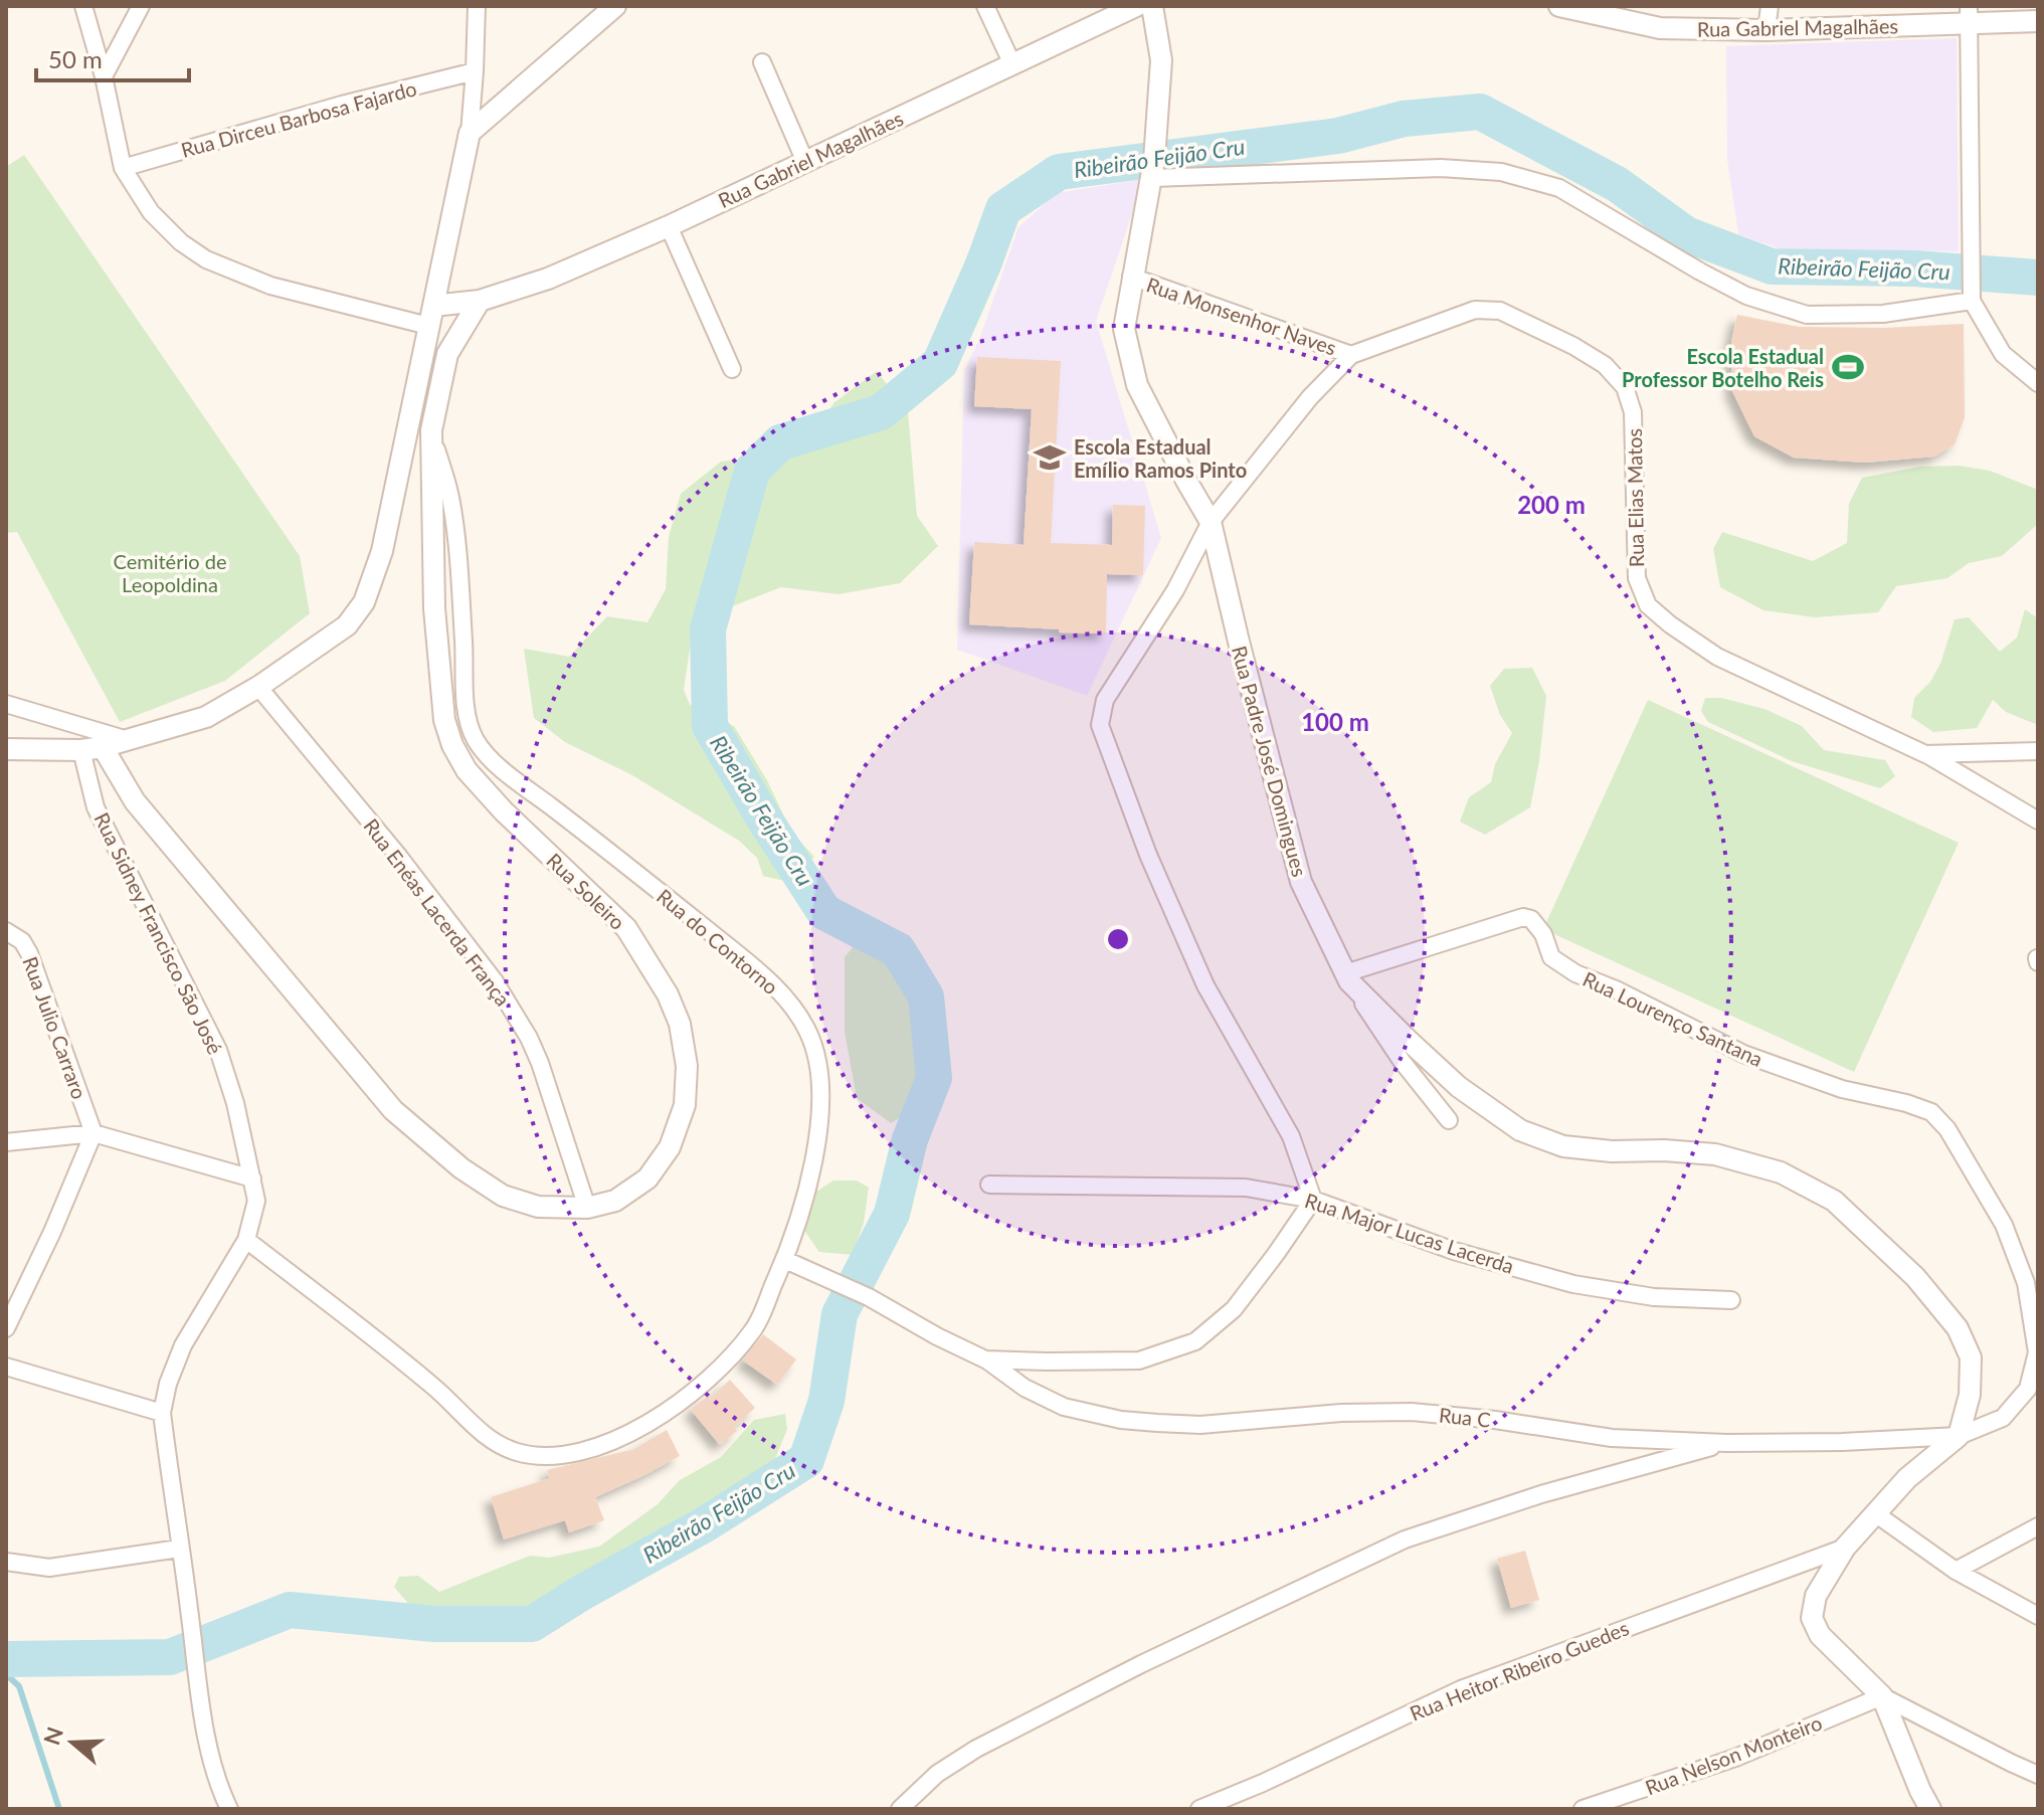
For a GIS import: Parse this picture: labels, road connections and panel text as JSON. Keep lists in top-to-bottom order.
{
  "streets": {
    "street": [
      "Rua Gabriel Magalhães",
      "Rua Dirceu Barbosa Fajardo",
      "Rua Monsenhor Naves",
      "Rua Elias Matos",
      "Rua Padre José Domingues",
      "Rua Soleiro",
      "Rua Enéas Lacerda França",
      "Rua Sidney Francisco São José",
      "Rua do Contorno",
      "Rua Lourenço Santana",
      "Rua Julio Carraro",
      "Rua Major Lucas Lacerda",
      "Rua C",
      "Rua Heitor Ribeiro Guedes",
      "Rua Nelson Monteiro"
    ]
  },
  "crossings": [
    ["Rua Gabriel Magalhães", "Rua Soleiro"],
    ["Rua Monsenhor Naves", "Rua Elias Matos"],
    ["Rua Monsenhor Naves", "Rua Padre José Domingues"],
    ["Rua Elias Matos", "Rua Padre José Domingues"],
    ["Rua Elias Matos", "Rua Major Lucas Lacerda"],
    ["Rua Padre José Domingues", "Rua Lourenço Santana"],
    ["Rua Padre José Domingues", "Rua C"],
    ["Rua Soleiro", "Rua Enéas Lacerda França"],
    ["Rua Soleiro", "Rua Sidney Francisco São José"],
    ["Rua Soleiro", "Rua do Contorno"],
    ["Rua Sidney Francisco São José", "Rua do Contorno"],
    ["Rua Lourenço Santana", "Rua C"]
  ],
  "water": ["Ribeirão Feijão Cru"],
  "parks": ["Cemitério de Leopoldina"],
  "places": {
    "sports": ["Escola Estadual Professor Botelho Reis"],
    "school or university": ["Escola Estadual Emílio Ramos Pinto"]
  },
  "scale_bar": "50 m",
  "north": "left",
  "rings": ["200 m", "100 m"]
}
